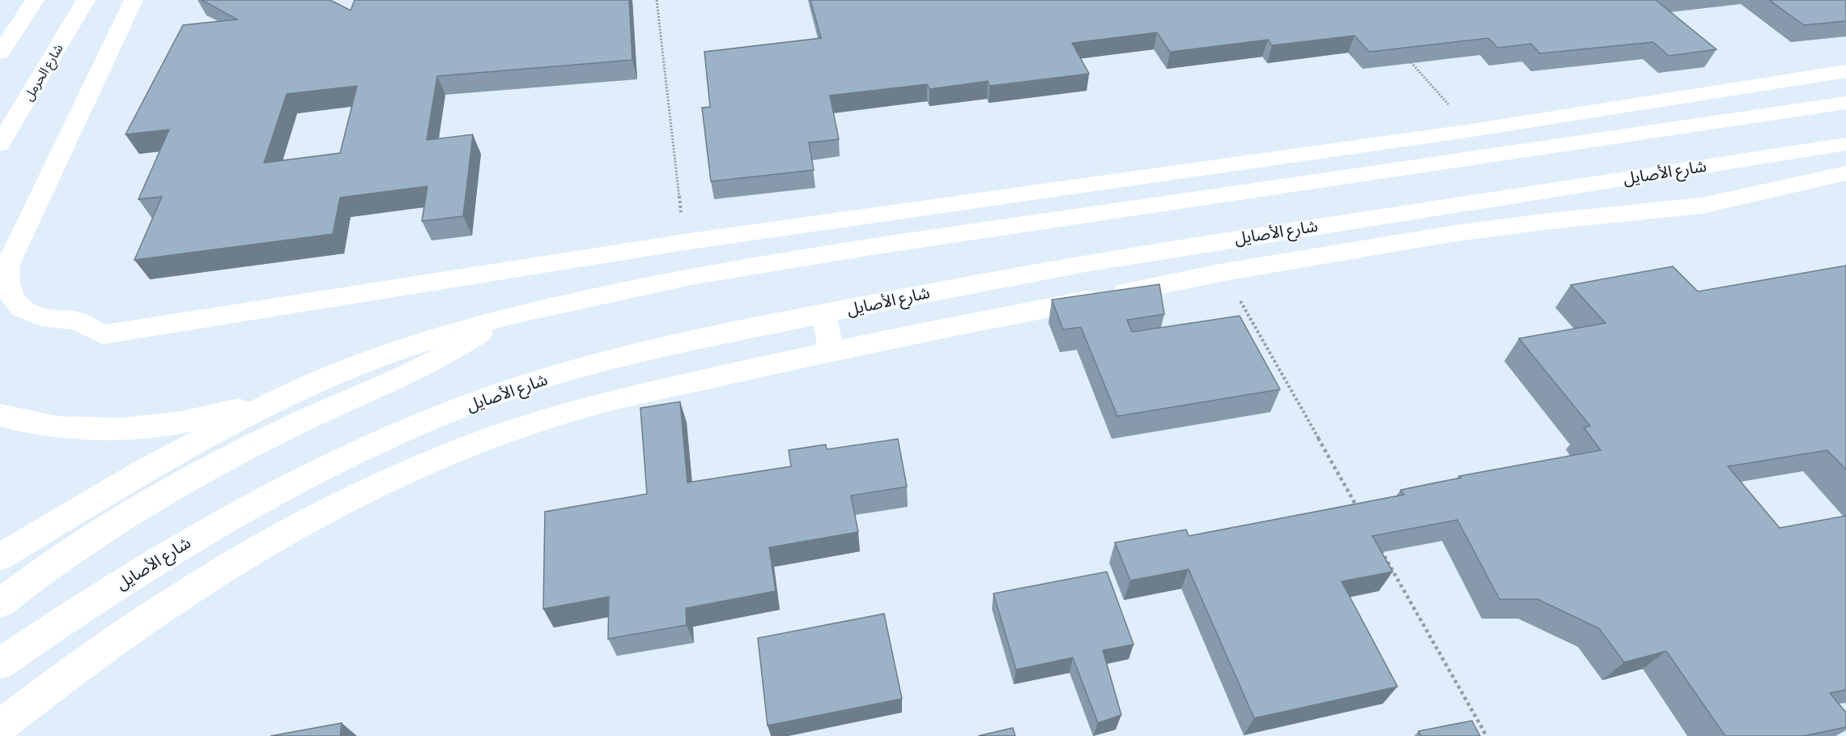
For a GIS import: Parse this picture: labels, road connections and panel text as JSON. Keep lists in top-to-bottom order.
{
  "streets": {
    "street": ["شارع الحرمل", "شارع الأصايل"]
  }
}
